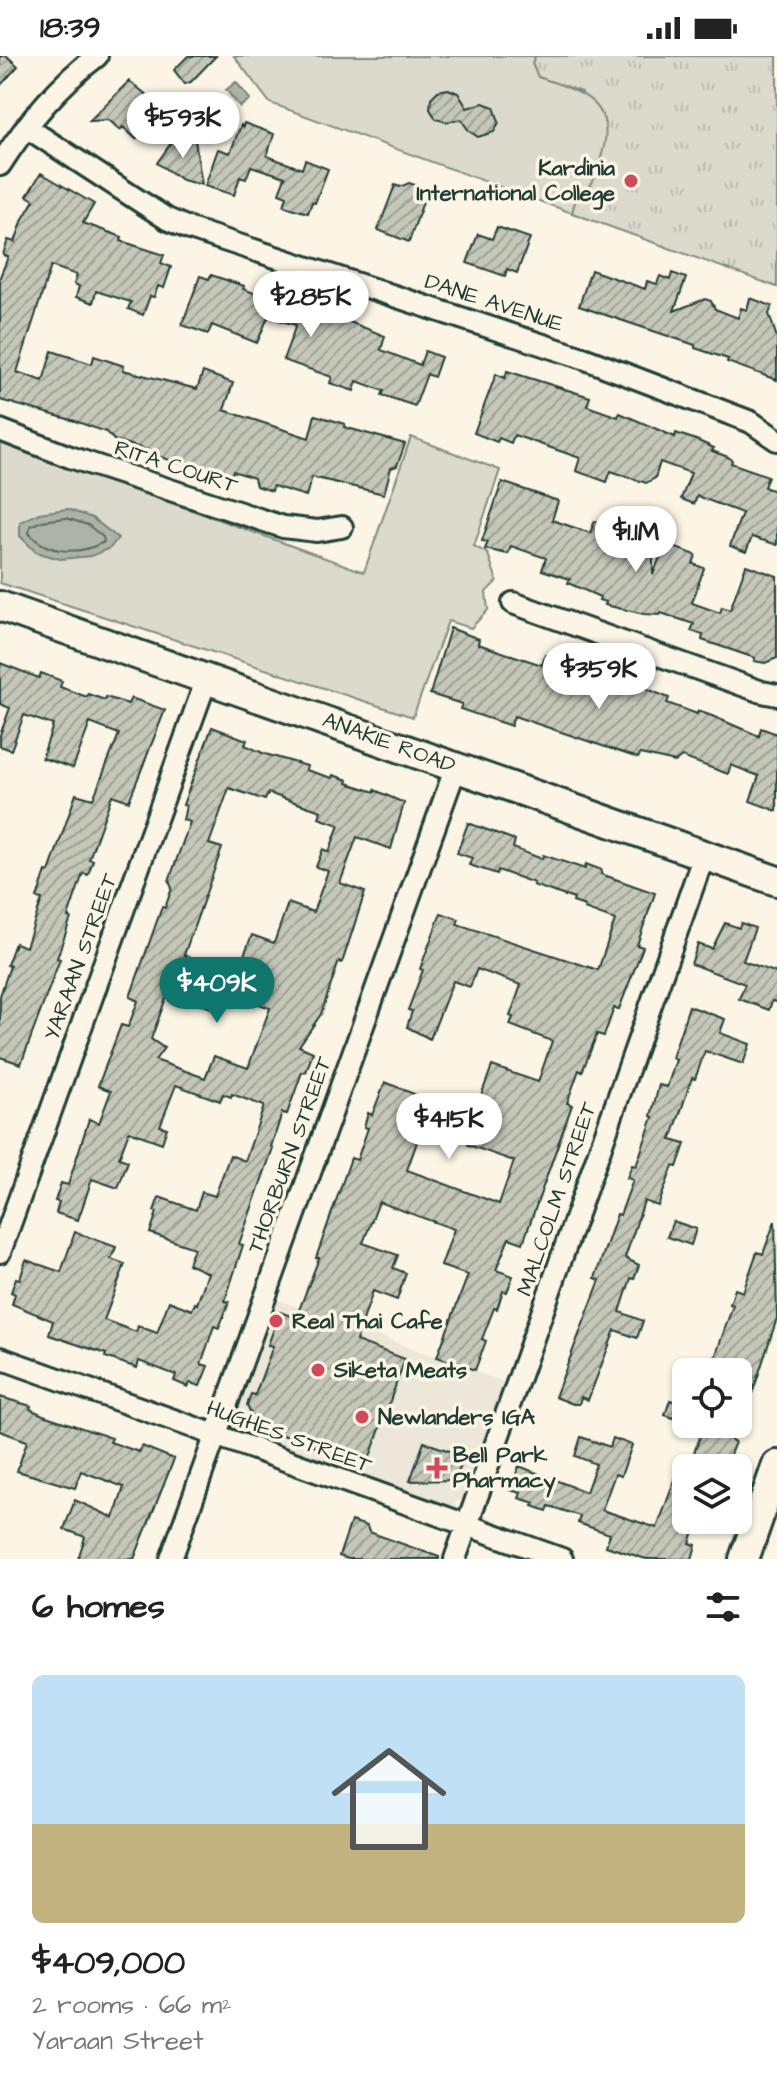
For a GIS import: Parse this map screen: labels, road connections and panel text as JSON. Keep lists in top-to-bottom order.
{
  "streets": {
    "main road": ["ANAKIE ROAD"],
    "street": [
      "DANE AVENUE",
      "RITA COURT",
      "YARAAN STREET",
      "THORBURN STREET",
      "MALCOLM STREET",
      "HUGHES STREET"
    ]
  },
  "crossings": [
    ["ANAKIE ROAD", "YARAAN STREET"],
    ["ANAKIE ROAD", "THORBURN STREET"],
    ["ANAKIE ROAD", "MALCOLM STREET"],
    ["THORBURN STREET", "HUGHES STREET"],
    ["MALCOLM STREET", "HUGHES STREET"]
  ],
  "places": {
    "other": [
      "Kardinia International College",
      "Real Thai Cafe",
      "Siketa Meats",
      "Newlanders IGA"
    ],
    "health": ["Bell Park Pharmacy"]
  },
  "page": {
    "status": "18:39",
    "price": [
      "$593K",
      "$285K",
      "$1.1M",
      "$359K",
      "$409K",
      "$415K"
    ],
    "heading": "6 homes",
    "list": [
      {
        "name": "$409,000",
        "note": "2 rooms · 66 m² · Yaraan Street"
      }
    ]
  }
}
